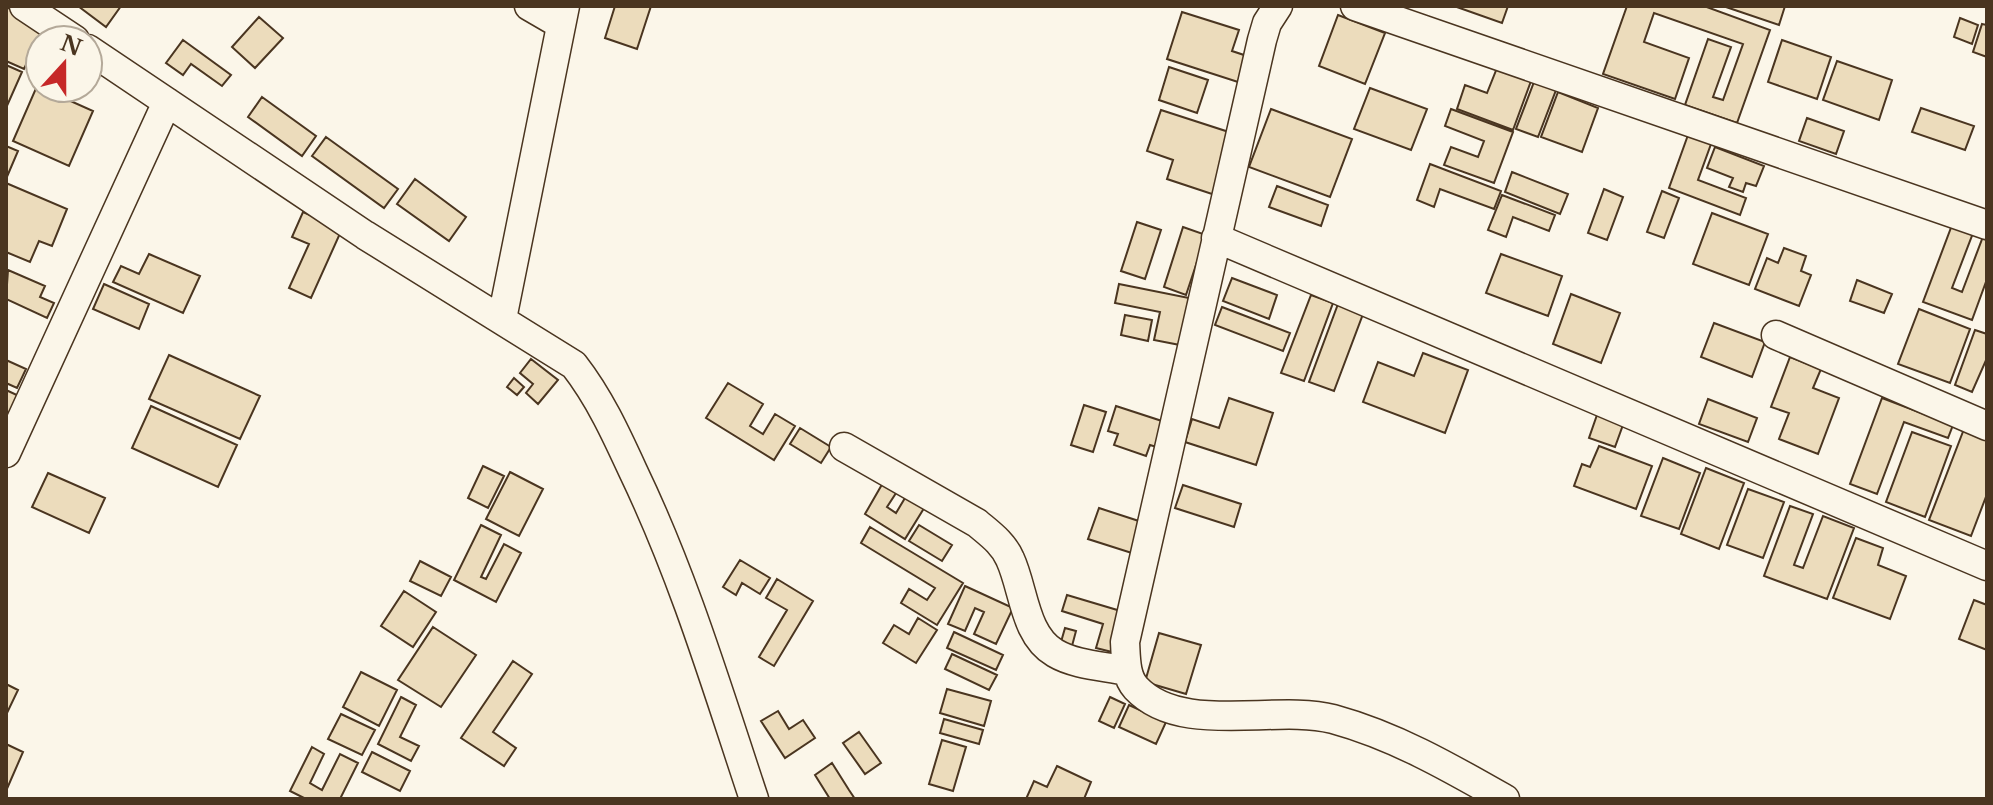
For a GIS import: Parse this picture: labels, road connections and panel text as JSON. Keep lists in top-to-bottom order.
{
  "north": "top"
}
